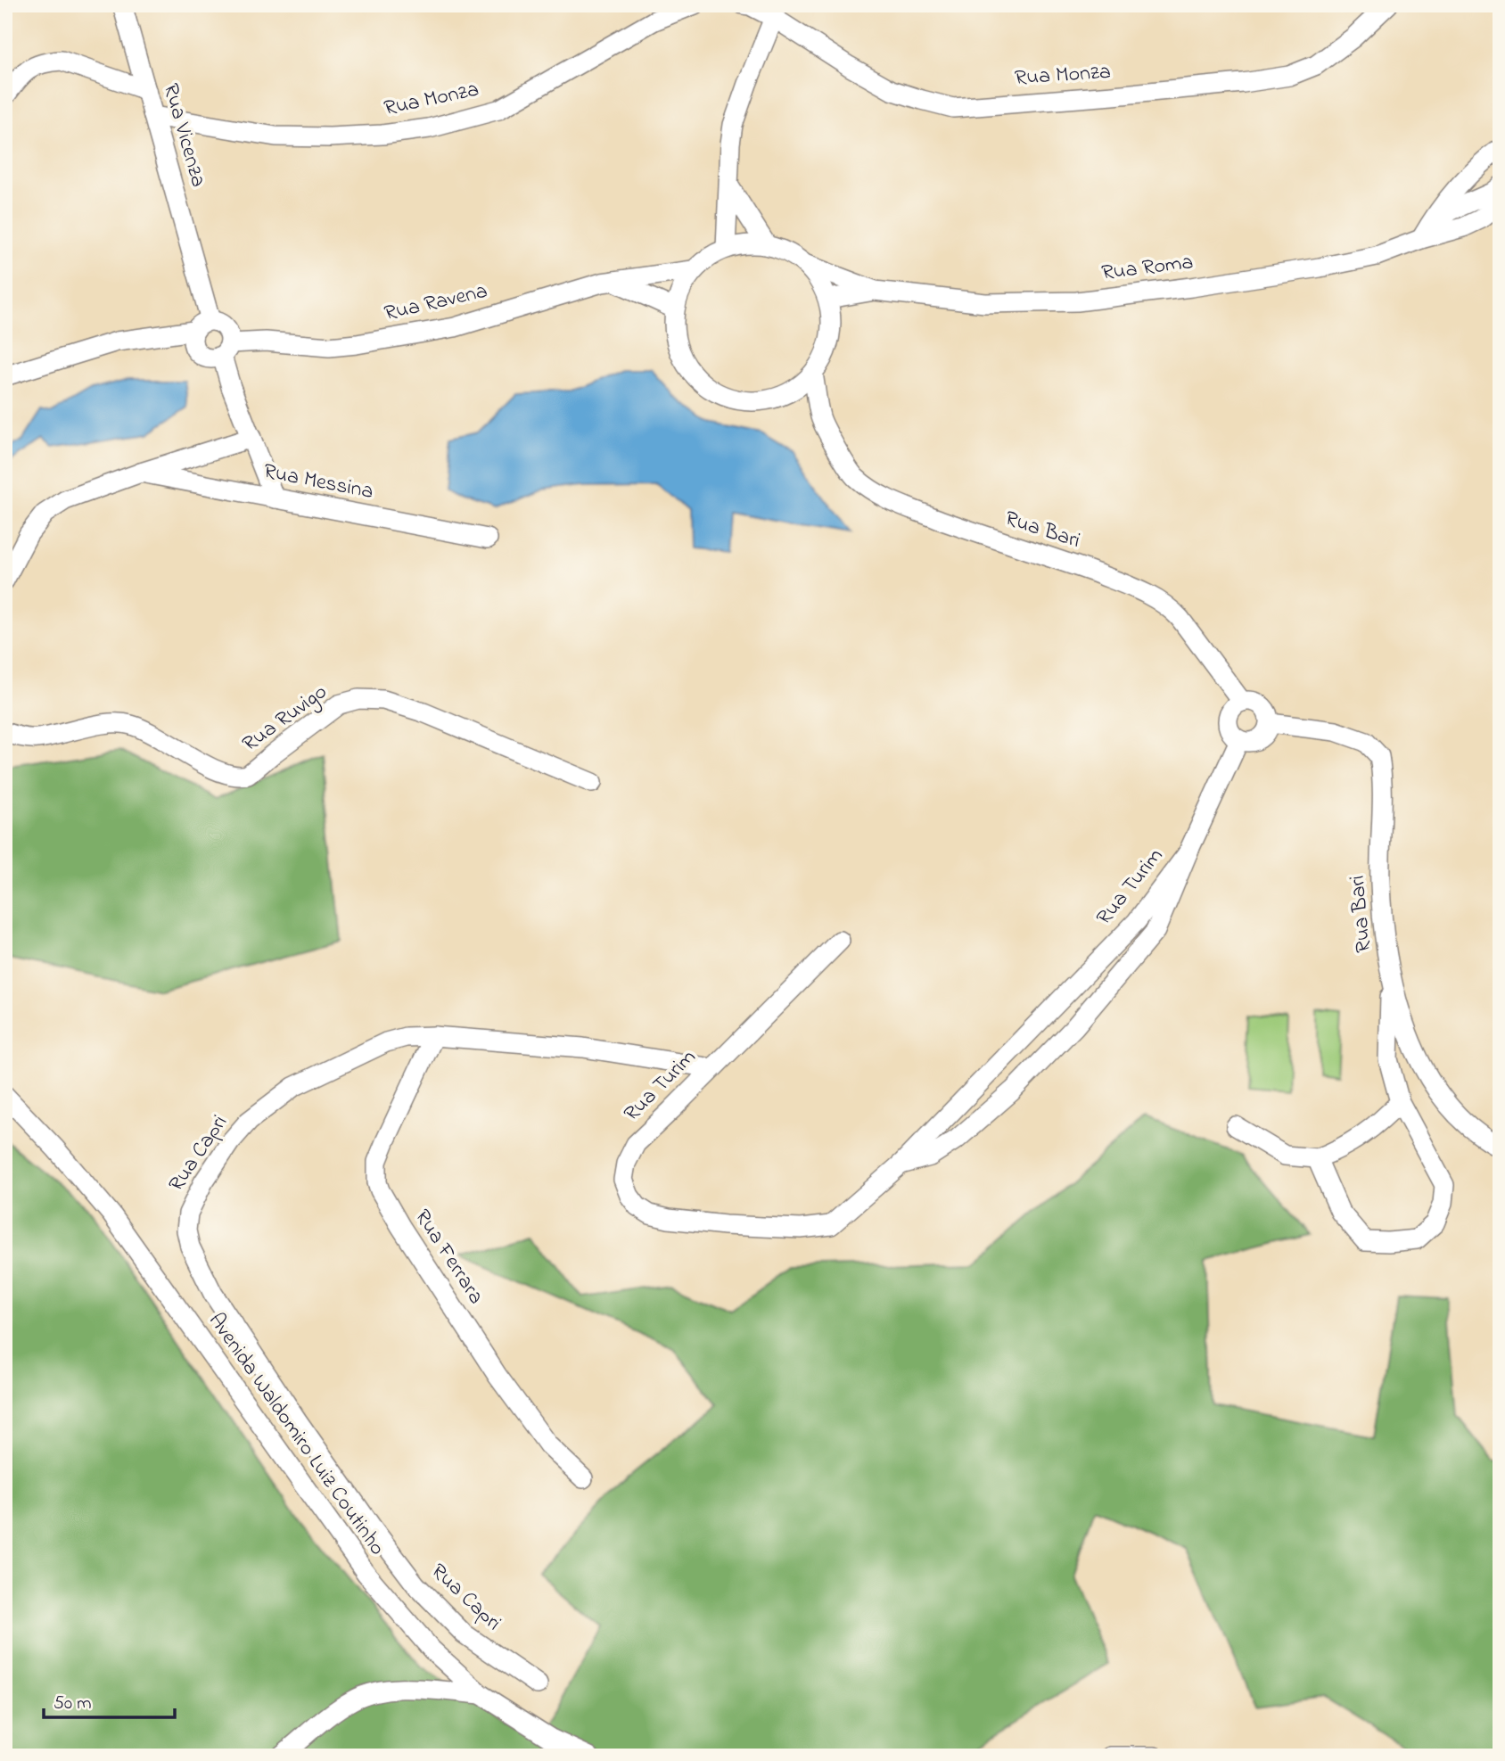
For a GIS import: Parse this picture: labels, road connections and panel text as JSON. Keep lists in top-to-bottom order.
{
  "streets": {
    "street": [
      "Rua Monza",
      "Rua Vicenza",
      "Rua Roma",
      "Rua Ravena",
      "Rua Messina",
      "Rua Bari",
      "Rua Ruvigo",
      "Rua Turim",
      "Rua Capri",
      "Rua Ferrara",
      "Avenida Waldomiro Luiz Coutinho"
    ]
  },
  "crossings": [
    ["Rua Monza", "Rua Vicenza"],
    ["Rua Vicenza", "Rua Ravena"],
    ["Rua Vicenza", "Rua Messina"],
    ["Rua Roma", "Rua Ravena"],
    ["Rua Roma", "Rua Bari"],
    ["Rua Ravena", "Rua Bari"],
    ["Rua Bari", "Rua Turim"],
    ["Rua Turim", "Rua Capri"],
    ["Rua Capri", "Rua Ferrara"]
  ],
  "scale_bar": "50 m"
}
